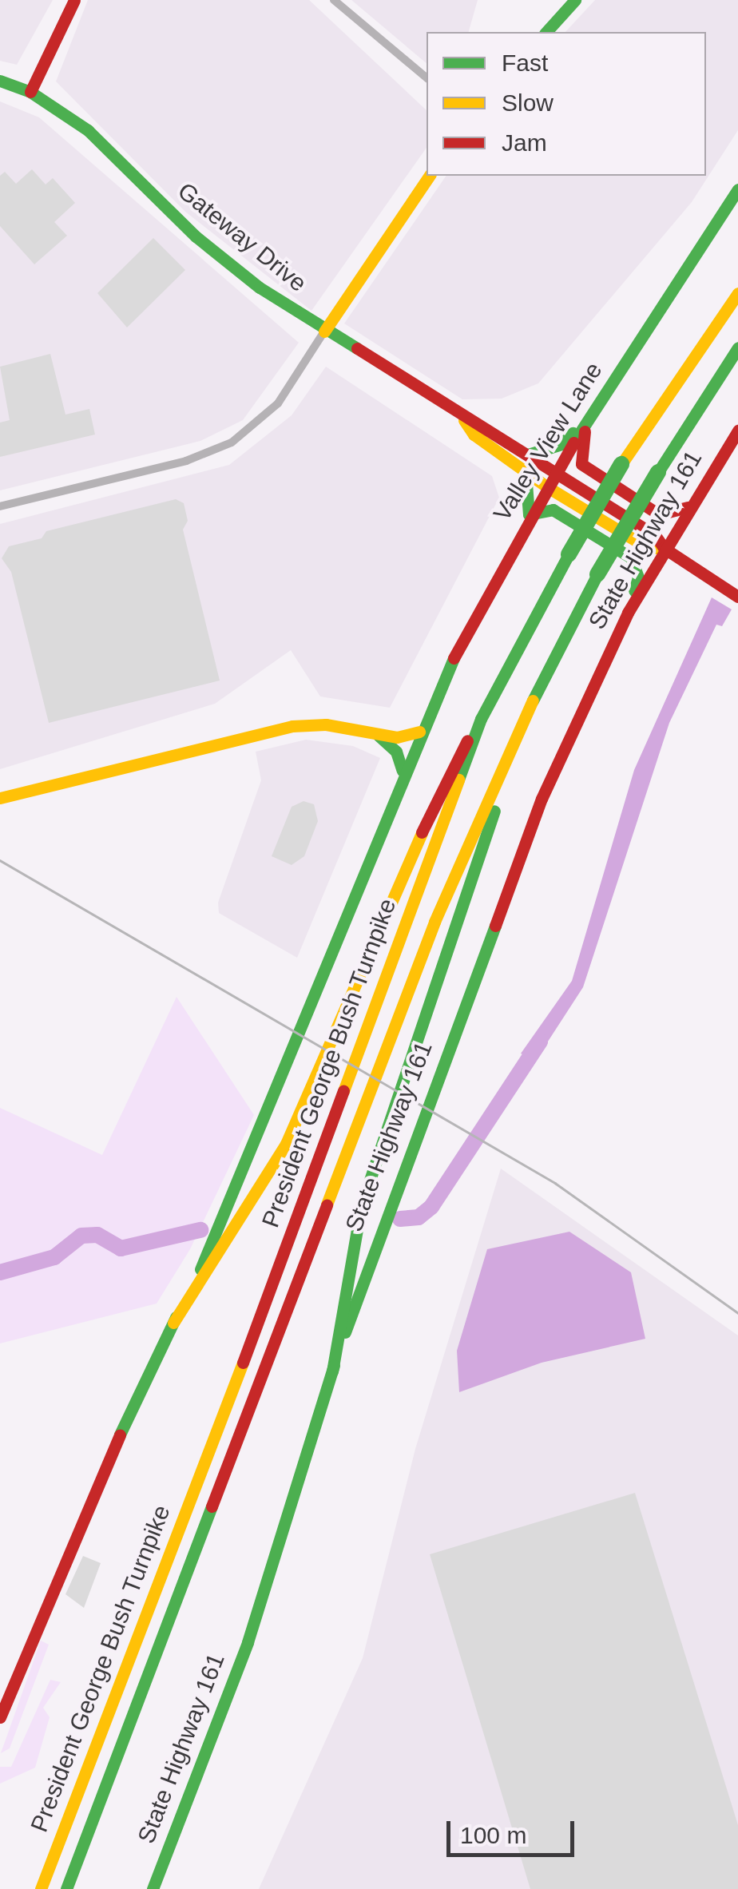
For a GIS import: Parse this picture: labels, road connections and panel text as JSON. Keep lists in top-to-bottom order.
{
  "streets": {
    "main road": [
      "Gateway Drive",
      "Valley View Lane",
      "State Highway 161",
      "President George Bush Turnpike"
    ]
  },
  "crossings": [
    ["Gateway Drive", "Valley View Lane"],
    ["Gateway Drive", "State Highway 161"]
  ],
  "legend": ["Fast", "Slow", "Jam"],
  "scale_bar": "100 m"
}
